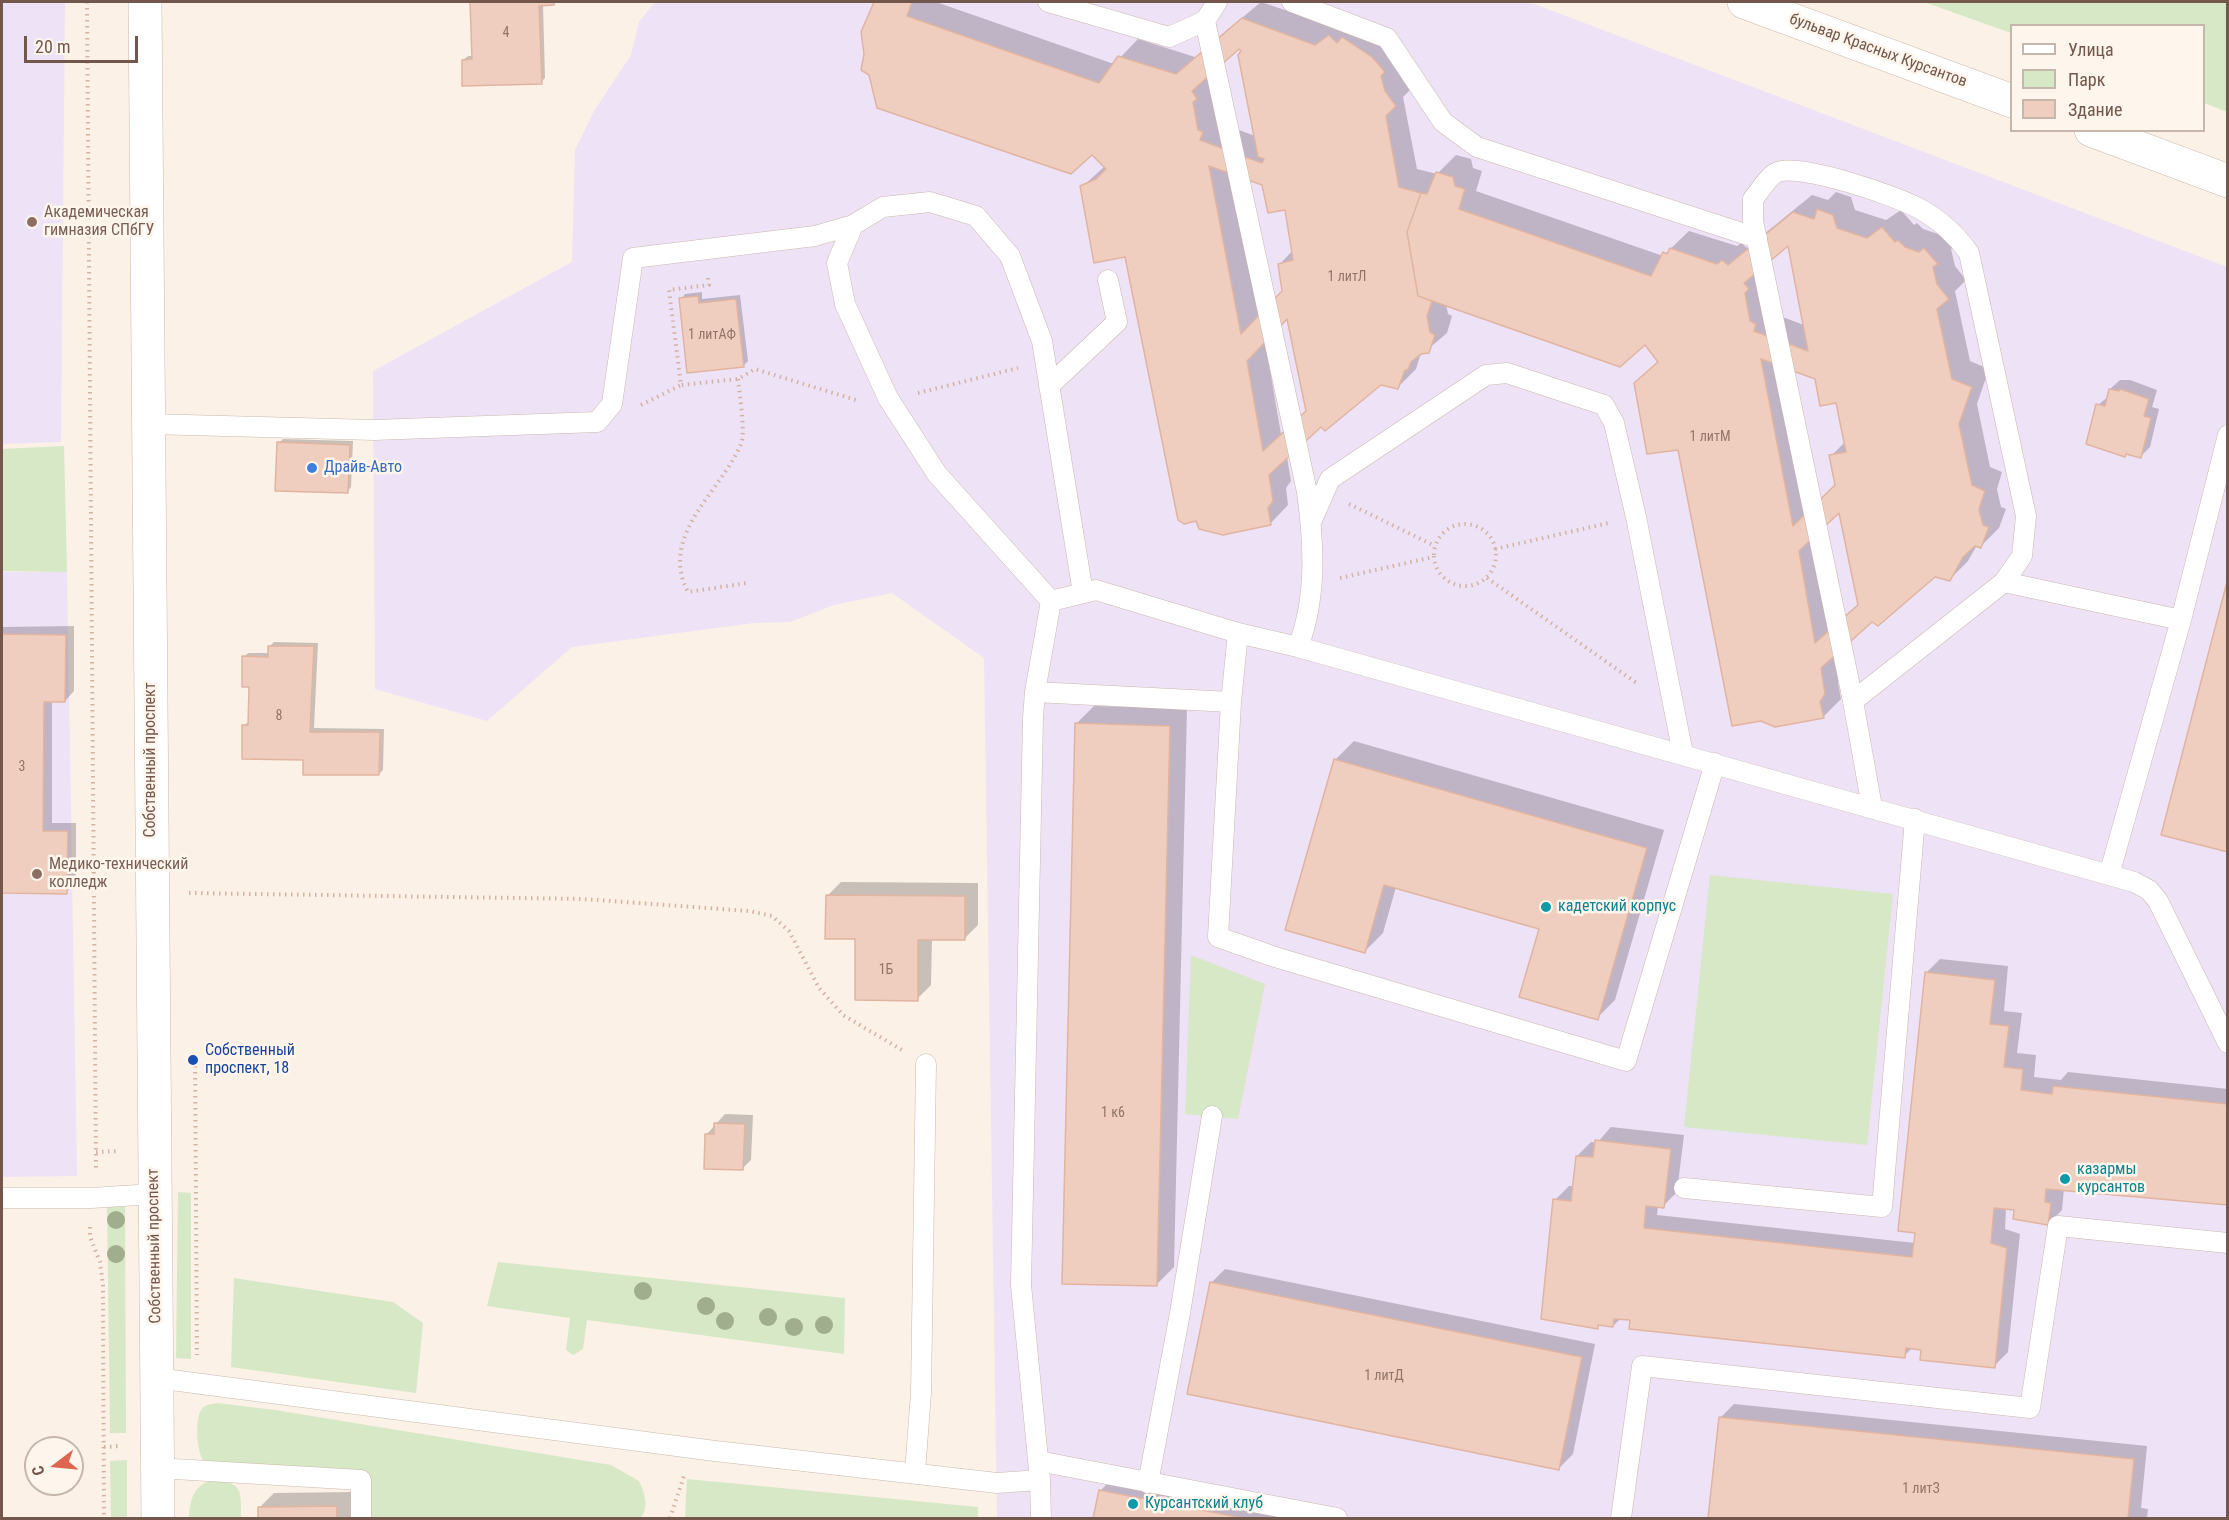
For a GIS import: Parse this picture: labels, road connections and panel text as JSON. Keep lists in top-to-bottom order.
{
  "streets": {
    "street": ["бульвар Красных Курсантов", "Собственный проспект"]
  },
  "places": [
    "Академическая гимназия СПбГУ",
    "Драйв-Авто",
    "Медико-технический колледж",
    "кадетский корпус",
    "Собственный проспект, 18",
    "казармы курсантов",
    "Курсантский клуб"
  ],
  "house_numbers": [
    "4",
    "1 литЛ",
    "1 литАФ",
    "1 литМ",
    "8",
    "3",
    "1Б",
    "1 к6",
    "1 литД",
    "1 литЗ"
  ],
  "legend": ["Улица", "Парк", "Здание"],
  "scale_bar": "20 m",
  "north": "left"
}
